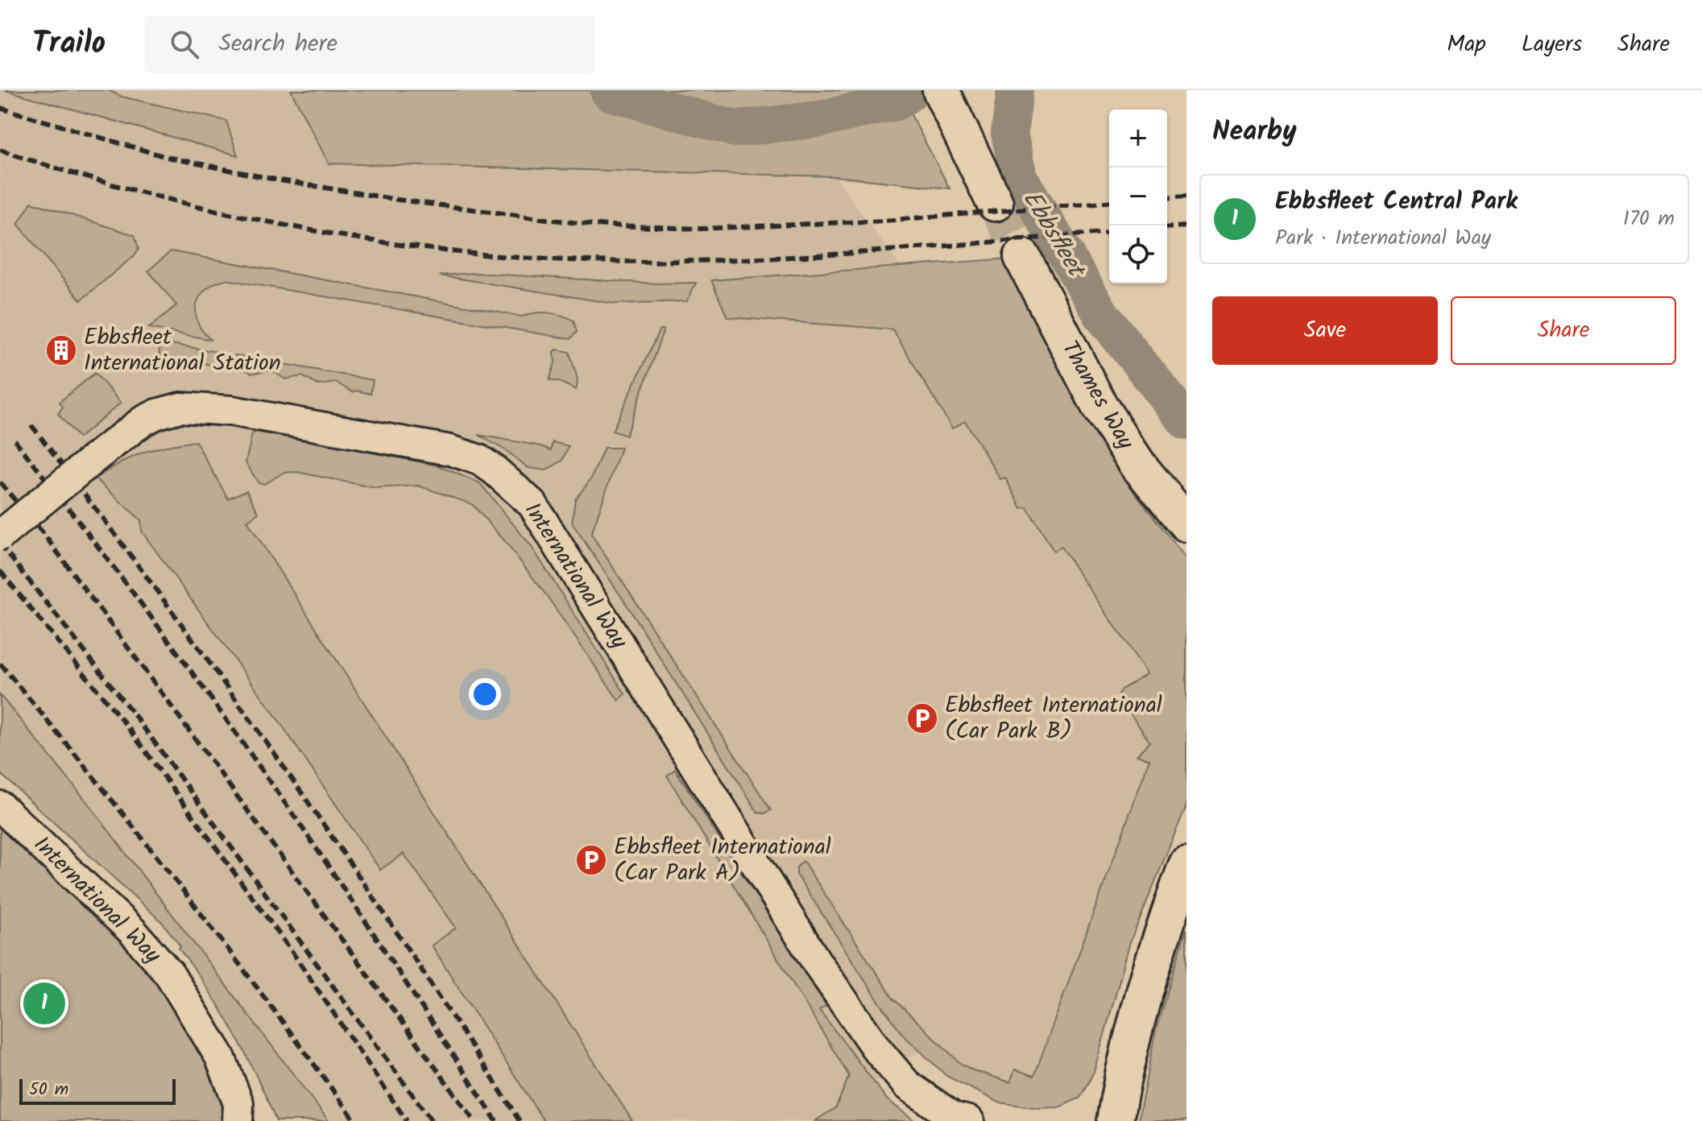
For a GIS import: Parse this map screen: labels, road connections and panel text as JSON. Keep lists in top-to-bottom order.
{
  "streets": {
    "main road": ["Thames Way"],
    "street": ["International Way"]
  },
  "water": ["Ebbsfleet"],
  "places": {
    "building": ["Ebbsfleet International Station"],
    "parking": ["Ebbsfleet International (Car Park B)", "Ebbsfleet International (Car Park A)"]
  },
  "scale_bar": "50 m",
  "page": {
    "header": "Trailo",
    "search": "Search here",
    "nav": ["Map", "Layers", "Share"],
    "heading": "Nearby",
    "map_buttons": ["+", "−"],
    "list": [
      {
        "mark": "1",
        "name": "Ebbsfleet Central Park",
        "note": "Park · International Way",
        "value": "170 m"
      }
    ],
    "buttons": ["Save", "Share"],
    "pins": "1",
    "scale": "50 m"
  }
}
